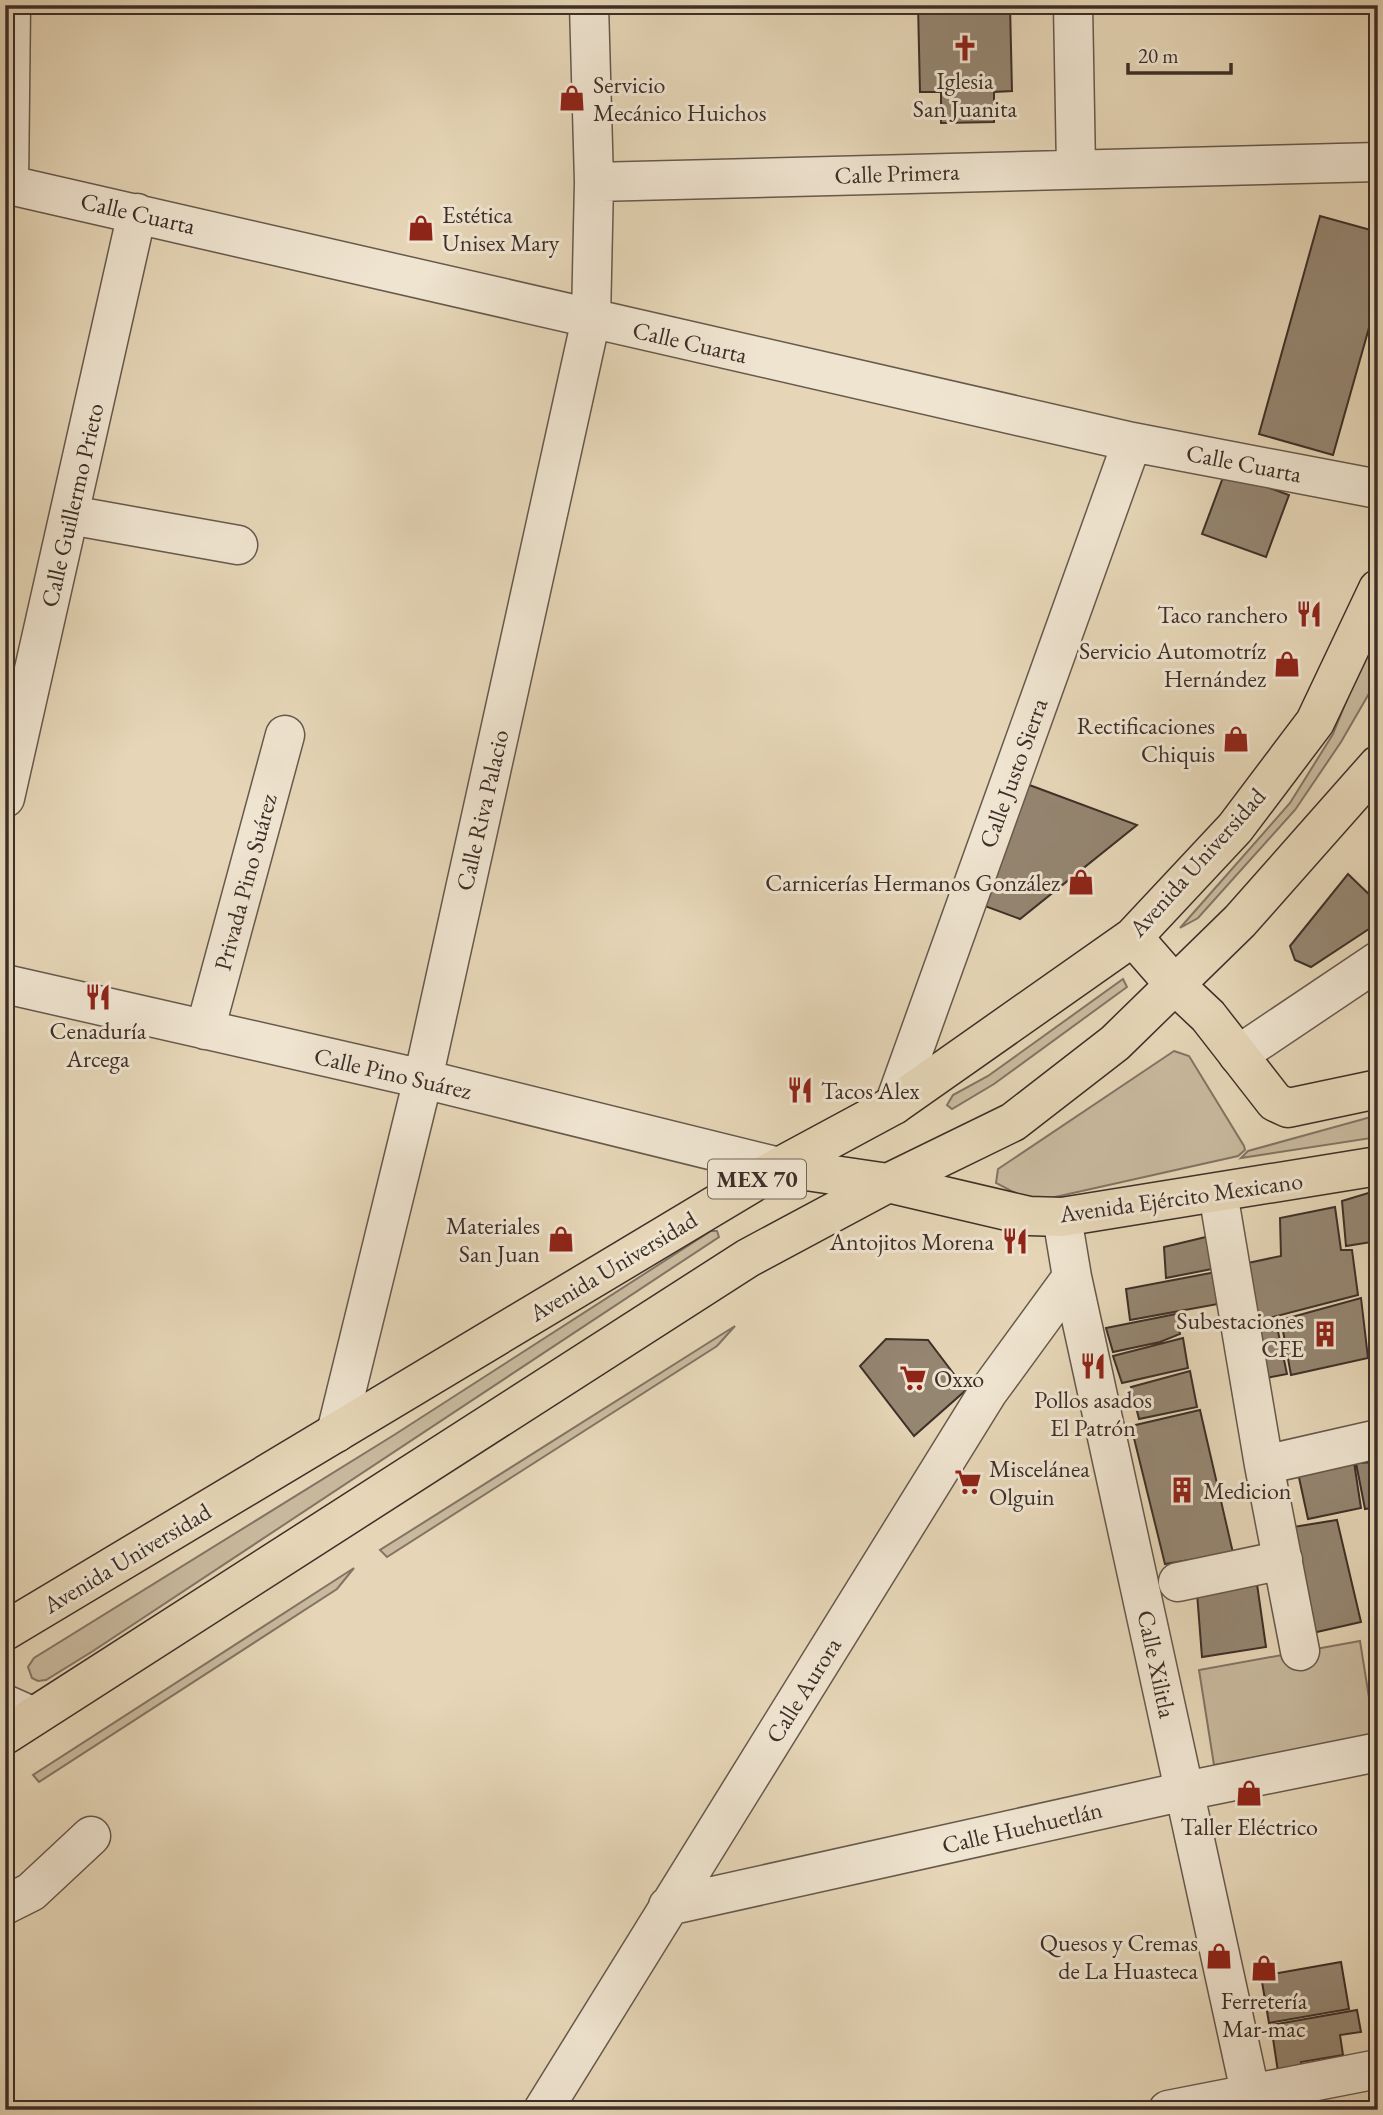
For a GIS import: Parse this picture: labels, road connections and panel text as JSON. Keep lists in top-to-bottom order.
{
  "streets": {
    "main road": ["Avenida Universidad", "MEX 70", "Avenida Ejército Mexicano"],
    "street": [
      "Calle Primera",
      "Calle Cuarta",
      "Calle Guillermo Prieto",
      "Calle Justo Sierra",
      "Calle Riva Palacio",
      "Privada Pino Suárez",
      "Calle Pino Suárez",
      "Calle Xilitla",
      "Calle Aurora",
      "Calle Huehuetlán"
    ]
  },
  "crossings": [
    ["Calle Primera", "Calle Riva Palacio"],
    ["Calle Cuarta", "Calle Guillermo Prieto"],
    ["Calle Cuarta", "Calle Justo Sierra"],
    ["Calle Cuarta", "Calle Riva Palacio"],
    ["Calle Justo Sierra", "Avenida Universidad"],
    ["Calle Riva Palacio", "Avenida Universidad"],
    ["Calle Riva Palacio", "Calle Pino Suárez"],
    ["Avenida Universidad", "Calle Pino Suárez"],
    ["Avenida Universidad", "Avenida Ejército Mexicano"],
    ["Privada Pino Suárez", "Calle Pino Suárez"],
    ["Calle Pino Suárez", "Avenida Ejército Mexicano"],
    ["MEX 70", "Avenida Ejército Mexicano"],
    ["Avenida Ejército Mexicano", "Calle Xilitla"],
    ["Calle Xilitla", "Calle Aurora"],
    ["Calle Xilitla", "Calle Huehuetlán"],
    ["Calle Aurora", "Calle Huehuetlán"]
  ],
  "places": {
    "church": ["Iglesia San Juanita"],
    "shop": [
      "Servicio Mecánico Huichos",
      "Estética Unisex Mary",
      "Servicio Automotríz Hernández",
      "Rectificaciones Chiquis",
      "Carnicerías Hermanos González",
      "Materiales San Juan",
      "Taller Eléctrico",
      "Quesos y Cremas de La Huasteca",
      "Ferretería Mar-mac"
    ],
    "restaurant": [
      "Taco ranchero",
      "Cenaduría Arcega",
      "Tacos Alex",
      "Antojitos Morena",
      "Pollos asados El Patrón"
    ],
    "building": ["Subestaciones CFE", "Medicion"],
    "supermarket": ["Oxxo", "Miscelánea Olguin"]
  },
  "scale_bar": "20 m"
}
